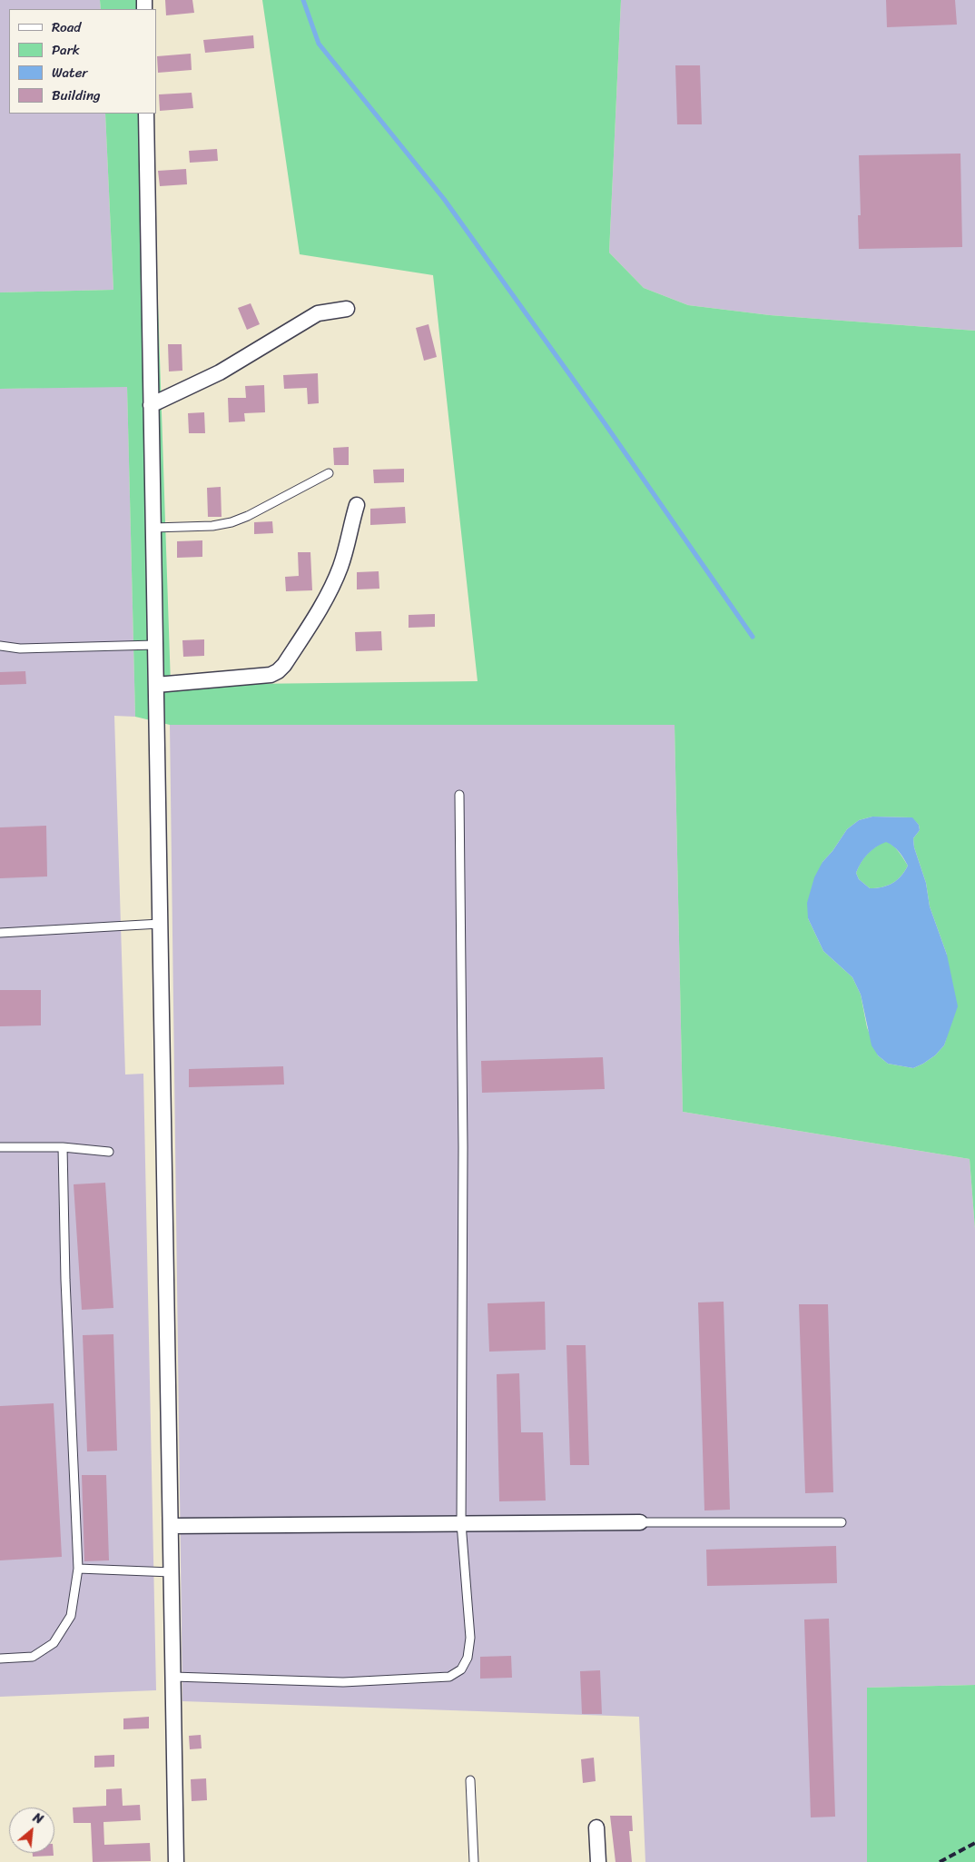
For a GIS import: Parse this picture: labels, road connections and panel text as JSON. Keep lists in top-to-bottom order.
{
  "legend": [
    "Road",
    "Park",
    "Water",
    "Building"
  ],
  "north": "top right"
}
